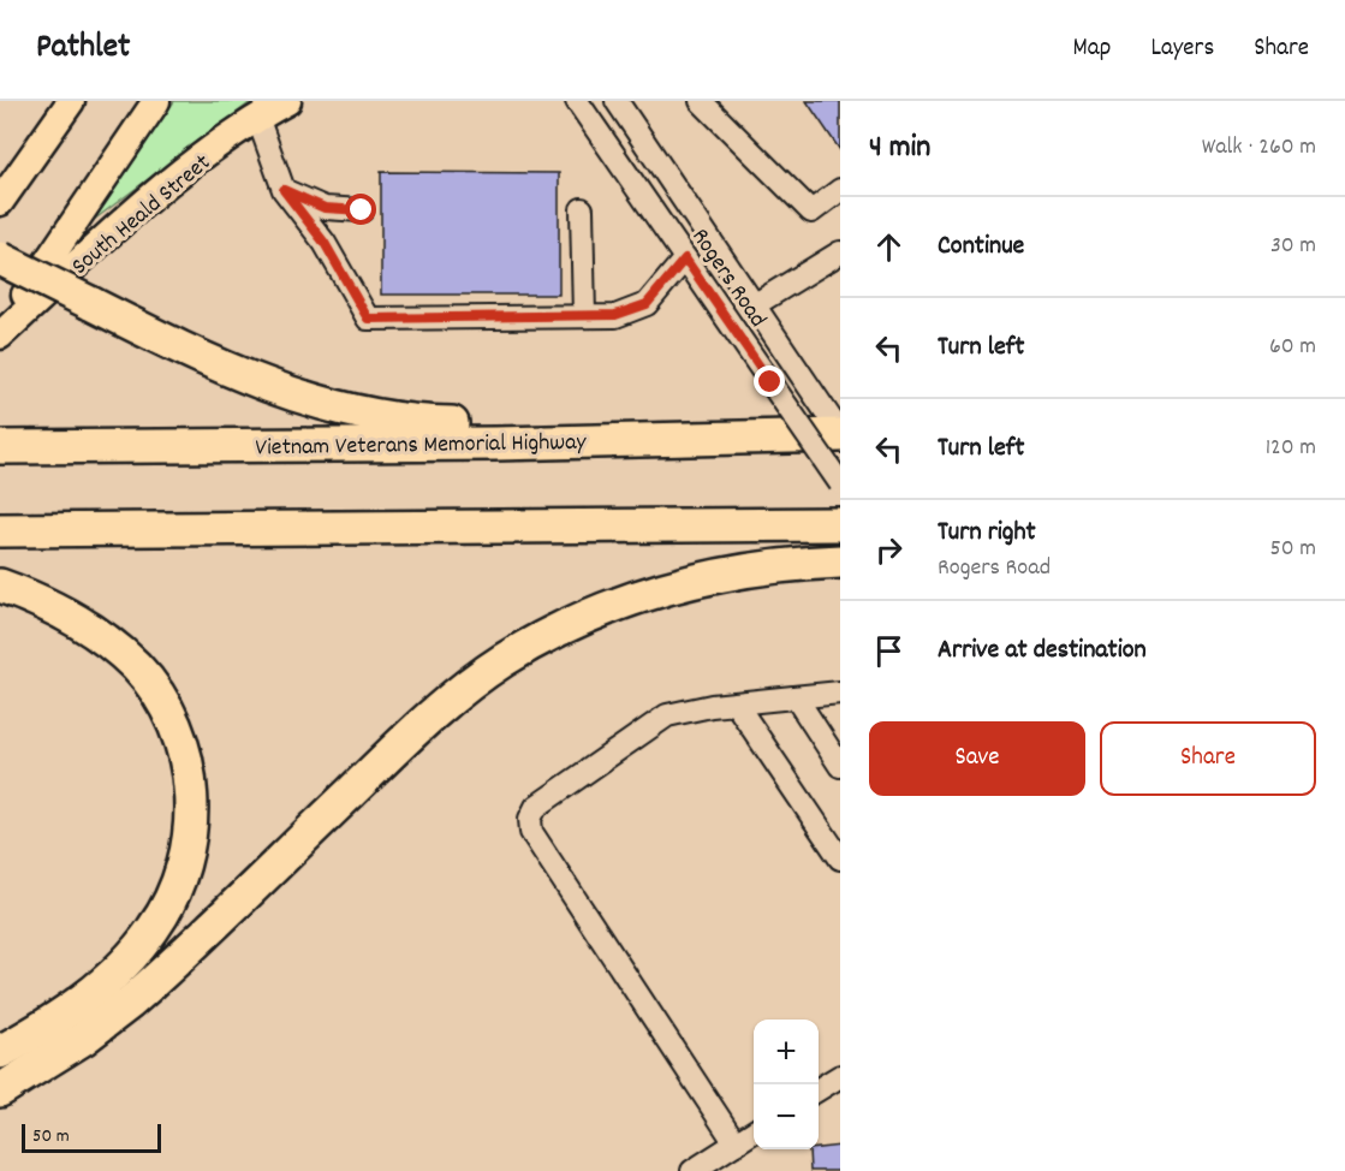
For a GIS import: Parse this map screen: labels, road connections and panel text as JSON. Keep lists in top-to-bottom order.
{
  "streets": {
    "highway": ["Vietnam Veterans Memorial Highway"],
    "main road": ["South Heald Street"],
    "street": ["Rogers Road"]
  },
  "crossings": [
    ["Rogers Road", "Vietnam Veterans Memorial Highway"]
  ],
  "scale_bar": "50 m",
  "page": {
    "header": "Pathlet",
    "nav": ["Map", "Layers", "Share"],
    "heading": ["4 min", "Walk · 260 m"],
    "list": [
      ["Continue", "30 m"],
      ["Turn left", "60 m"],
      ["Turn left", "120 m"],
      ["Turn right", "Rogers Road", "50 m"],
      "Arrive at destination"
    ],
    "buttons": ["Save", "Share"],
    "map_buttons": ["+", "−"],
    "scale": "50 m"
  }
}
